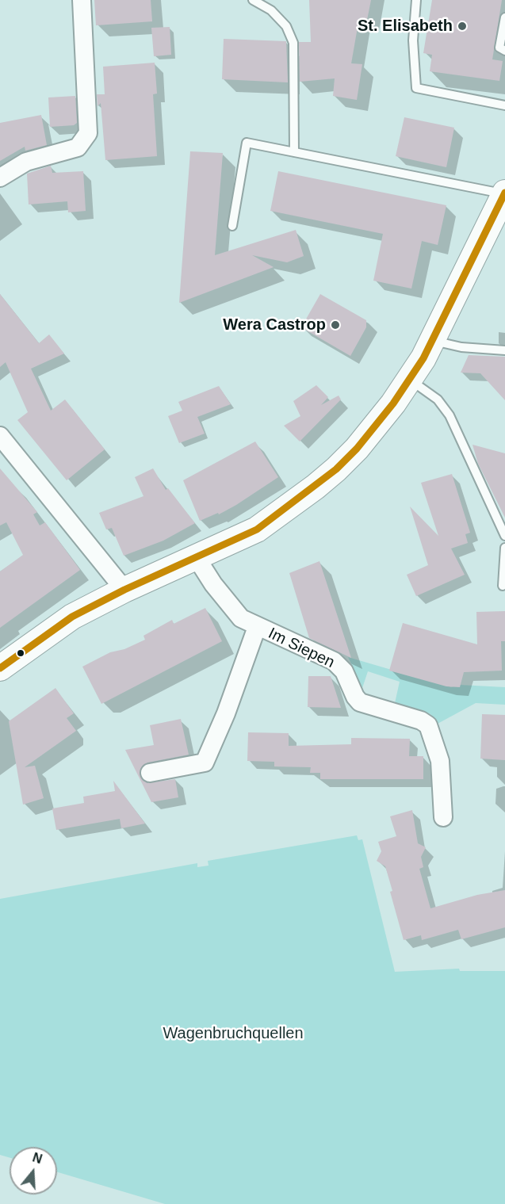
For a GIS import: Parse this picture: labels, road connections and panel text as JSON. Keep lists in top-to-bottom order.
{
  "streets": {
    "street": ["Im Siepen"]
  },
  "parks": ["Wagenbruchquellen"],
  "places": ["St. Elisabeth", "Wera Castrop"],
  "north": "top"
}
